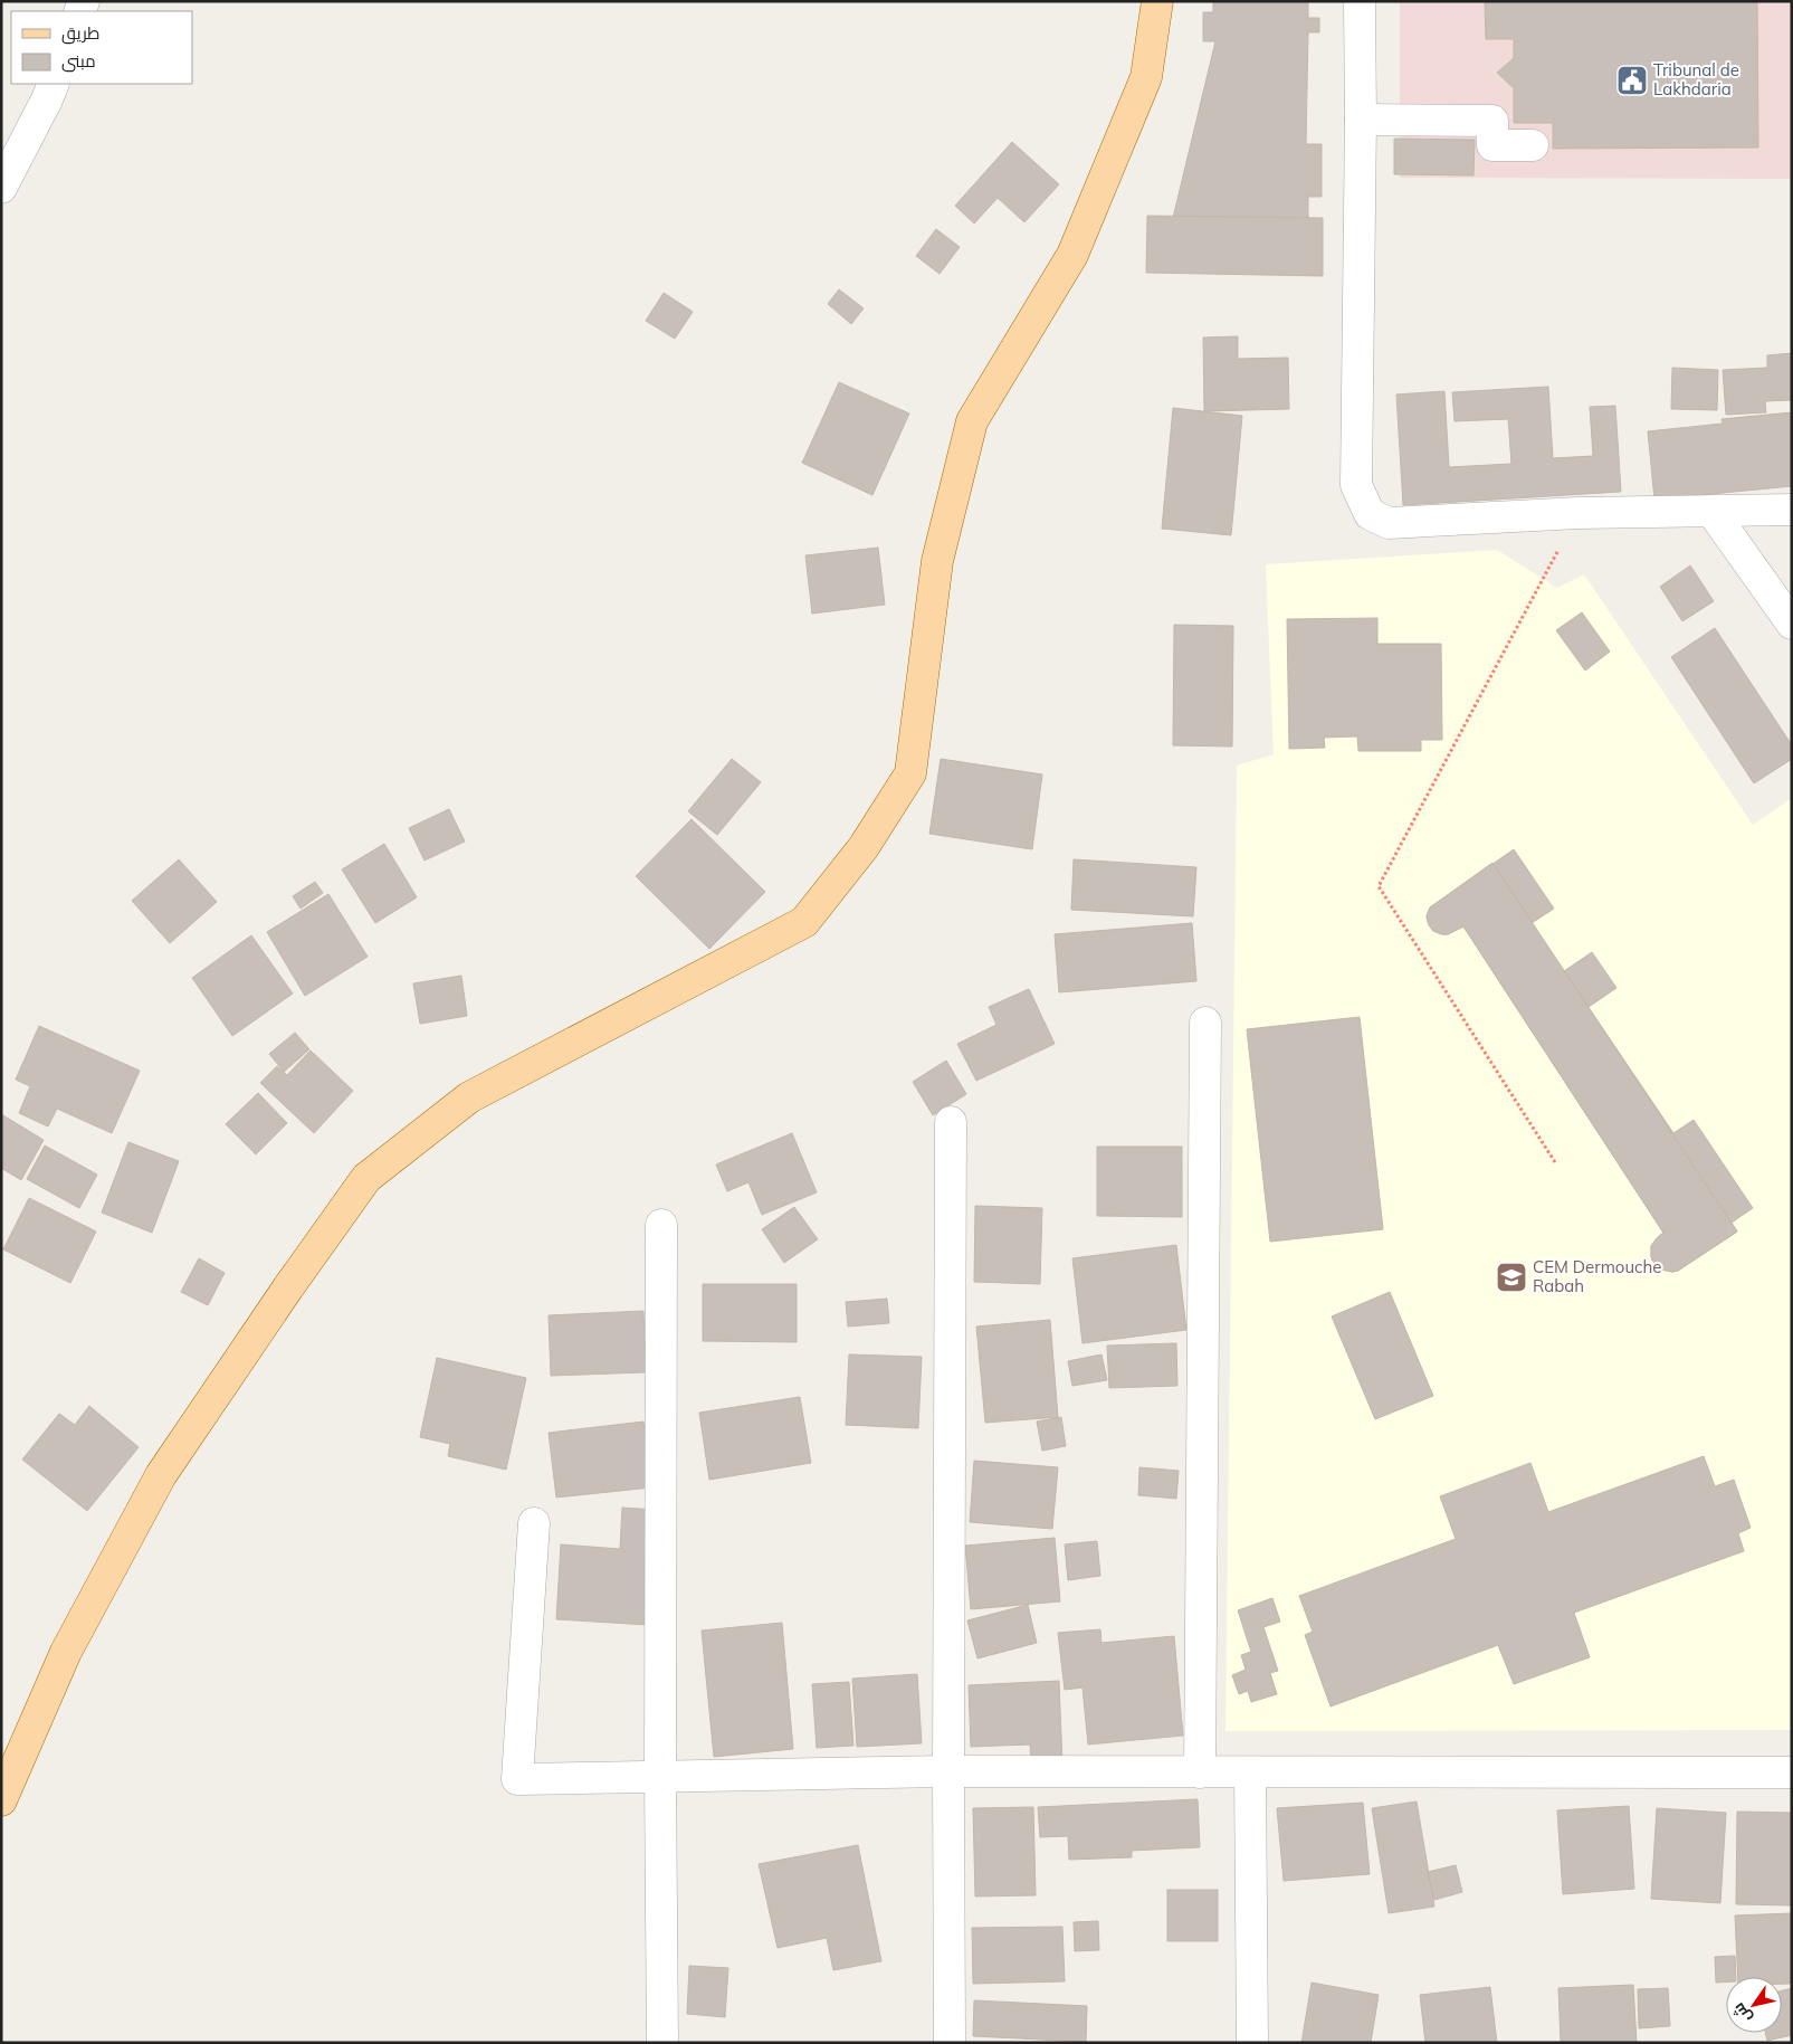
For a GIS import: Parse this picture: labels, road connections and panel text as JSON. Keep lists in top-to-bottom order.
{
  "places": {
    "public building": ["Tribunal de Lakhdaria"],
    "school or university": ["CEM Dermouche Rabah"]
  },
  "legend": ["طريق", "مبنى"],
  "north": "bottom left"
}
